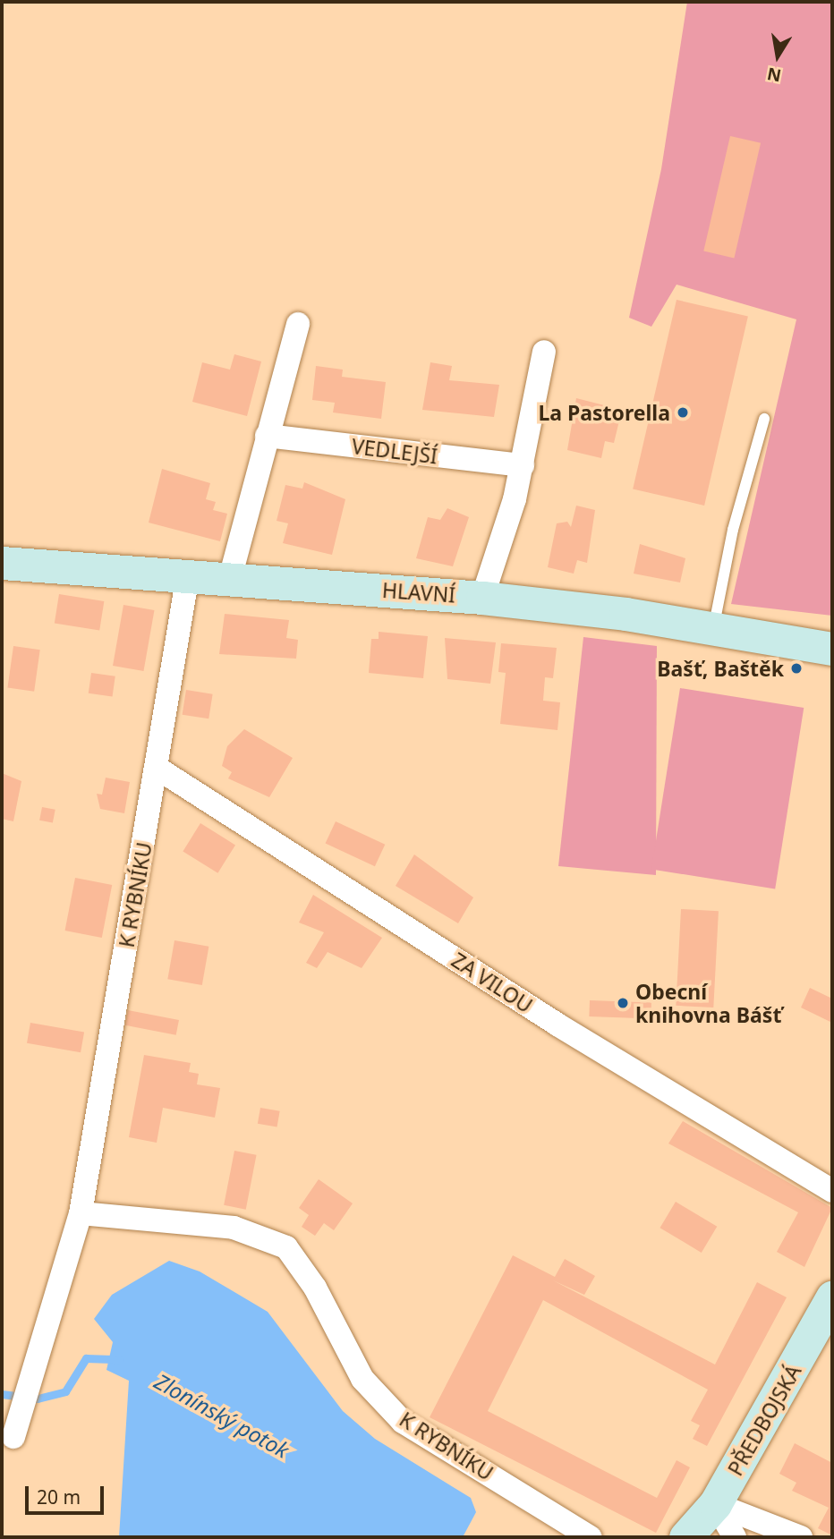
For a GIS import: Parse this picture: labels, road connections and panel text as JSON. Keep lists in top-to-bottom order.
{
  "streets": {
    "street": [
      "VEDLEJŠÍ",
      "HLAVNÍ",
      "K RYBNÍKU",
      "ZA VILOU",
      "PŘEDBOJSKÁ"
    ]
  },
  "crossings": [
    ["HLAVNÍ", "K RYBNÍKU"],
    ["K RYBNÍKU", "ZA VILOU"]
  ],
  "water": ["Zlonínský potok"],
  "places": ["La Pastorella", "Bašť, Baštěk", "Obecní knihovna Bášť"],
  "scale_bar": "20 m",
  "north": "bottom"
}
